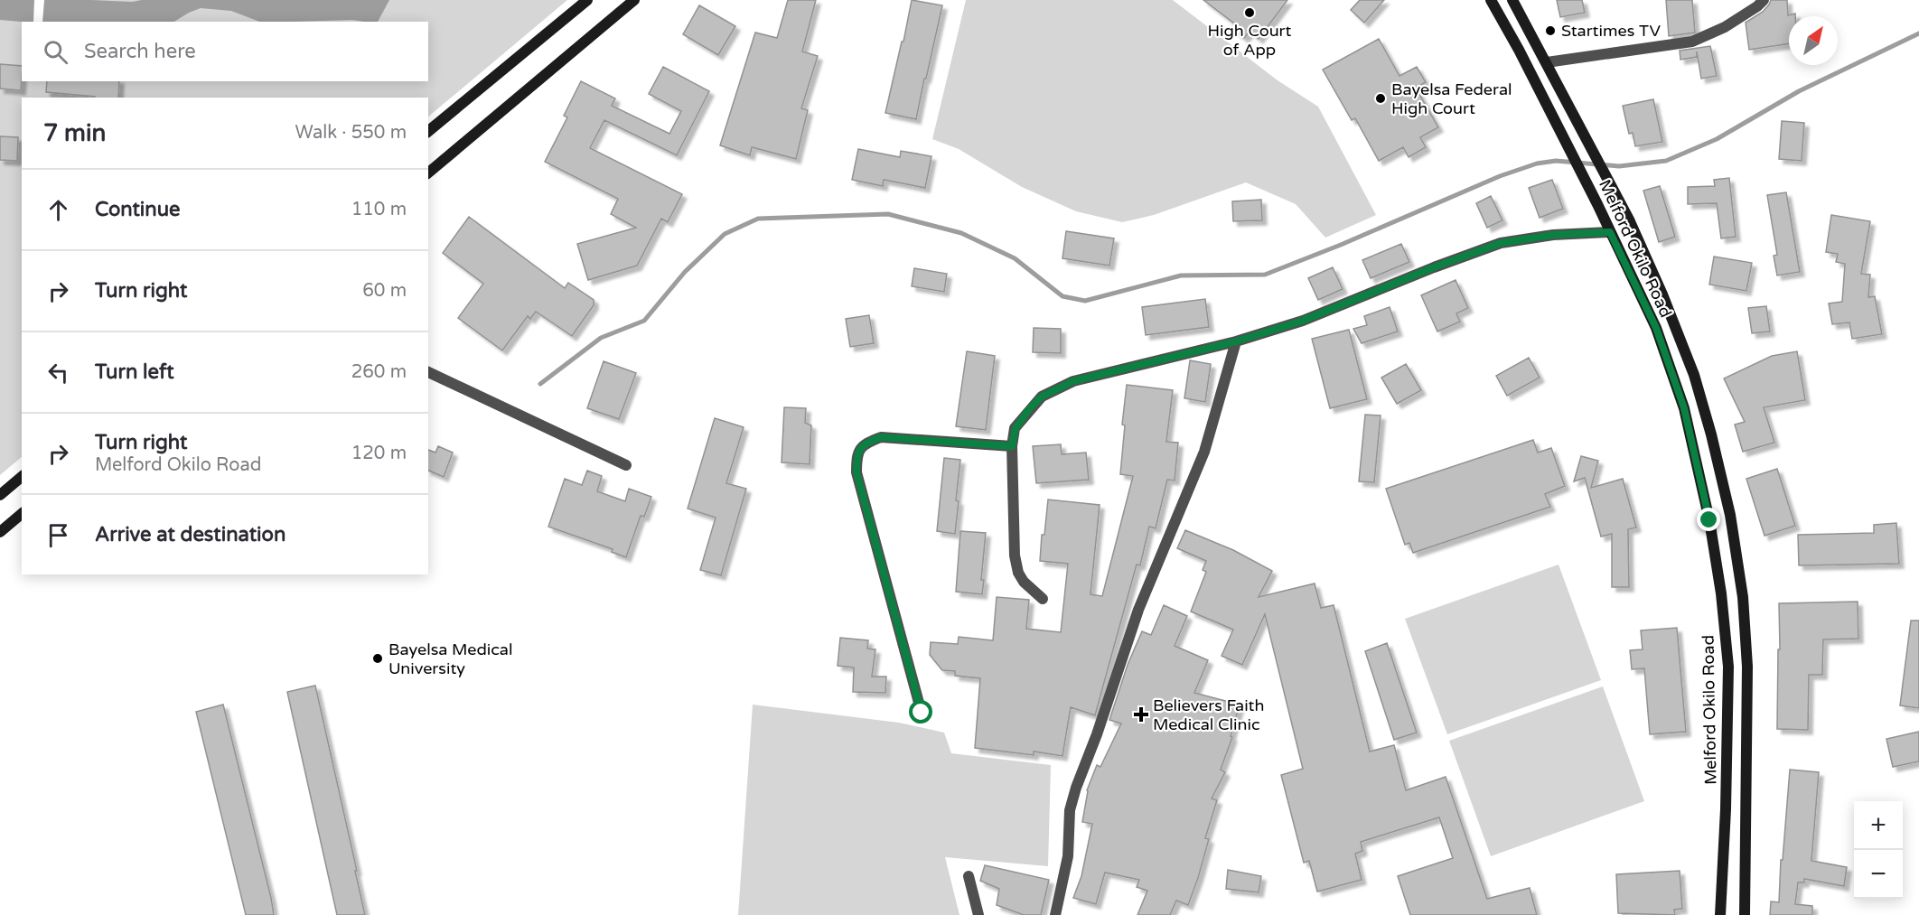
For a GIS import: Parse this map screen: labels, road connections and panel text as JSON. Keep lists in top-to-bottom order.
{
  "streets": {
    "main road": ["Melford Okilo Road"]
  },
  "places": {
    "other": [
      "High Court of App",
      "Startimes TV",
      "Bayelsa Federal High Court",
      "Bayelsa Medical University"
    ],
    "health": ["Believers Faith Medical Clinic"]
  },
  "north": "top right",
  "page": {
    "search": "Search here",
    "heading": ["7 min", "Walk · 550 m"],
    "list": [
      ["Continue", "110 m"],
      ["Turn right", "60 m"],
      ["Turn left", "260 m"],
      ["Turn right", "Melford Okilo Road", "120 m"],
      "Arrive at destination"
    ],
    "map_buttons": ["+", "−"]
  }
}
